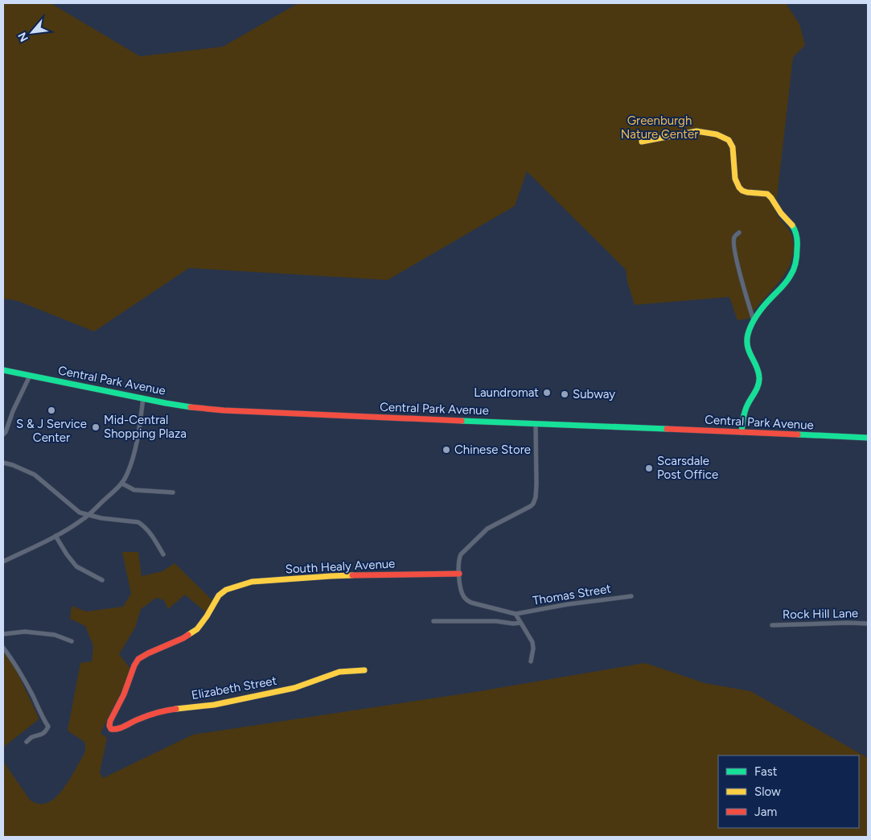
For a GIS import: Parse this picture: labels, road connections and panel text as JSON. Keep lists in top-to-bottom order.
{
  "streets": {
    "street": [
      "Central Park Avenue",
      "South Healy Avenue",
      "Thomas Street",
      "Rock Hill Lane",
      "Elizabeth Street"
    ]
  },
  "crossings": [
    ["South Healy Avenue", "Thomas Street"],
    ["South Healy Avenue", "Elizabeth Street"]
  ],
  "parks": ["Greenburgh Nature Center"],
  "places": [
    "Laundromat",
    "Subway",
    "S & J Service Center",
    "Mid-Central Shopping Plaza",
    "Chinese Store",
    "Scarsdale Post Office"
  ],
  "legend": ["Fast", "Slow", "Jam"],
  "north": "bottom left"
}
